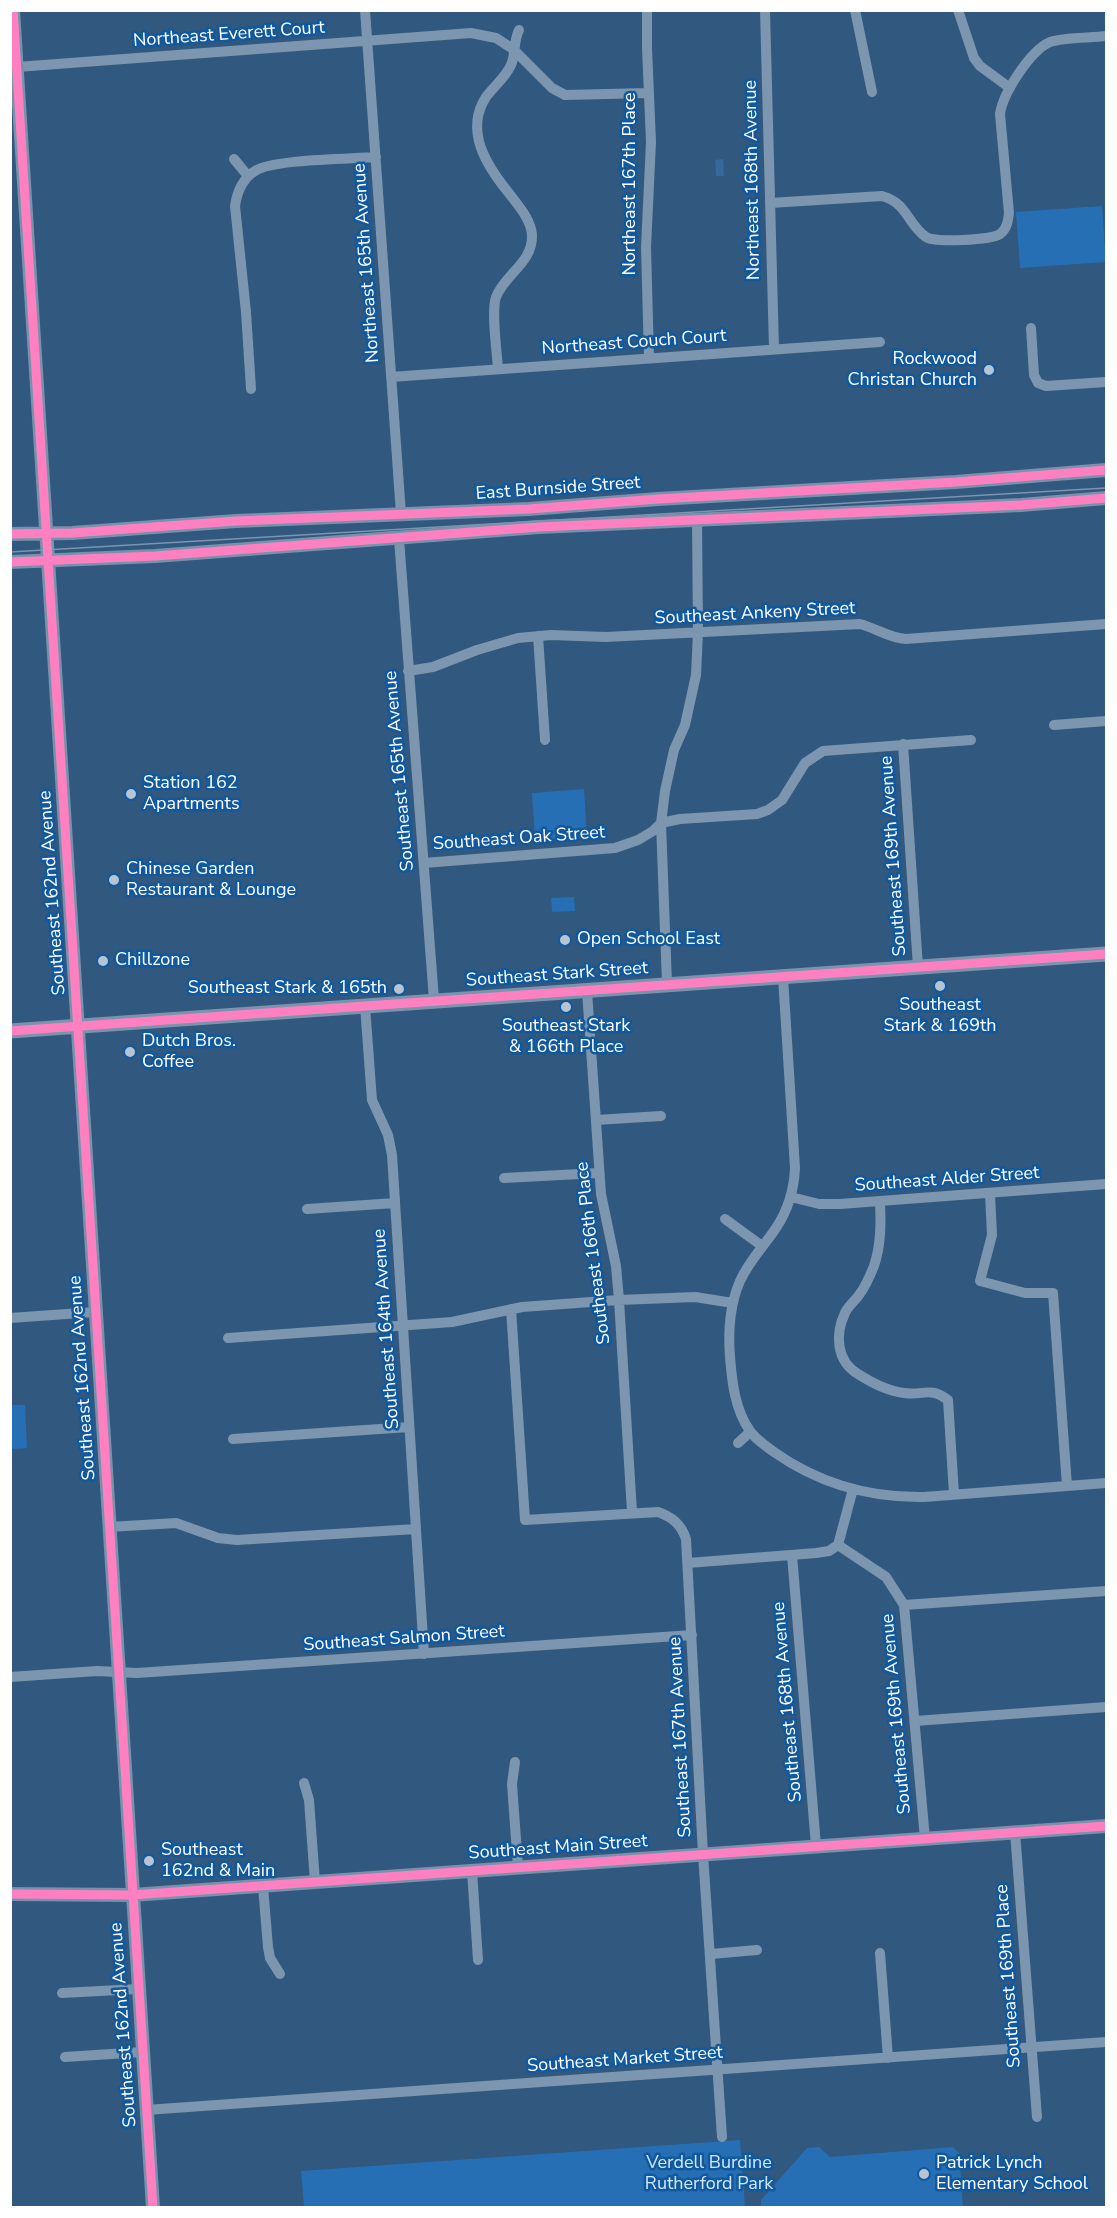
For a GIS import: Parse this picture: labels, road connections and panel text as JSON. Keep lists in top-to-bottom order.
{
  "streets": {
    "main road": ["Southeast Stark Street"],
    "street": [
      "Northeast Everett Court",
      "Northeast 168th Avenue",
      "Northeast 167th Place",
      "Northeast 165th Avenue",
      "Northeast Couch Court",
      "East Burnside Street",
      "Southeast Ankeny Street",
      "Southeast 165th Avenue",
      "Southeast Oak Street",
      "Southeast 169th Avenue",
      "Southeast 162nd Avenue",
      "Southeast Alder Street",
      "Southeast 166th Place",
      "Southeast 164th Avenue",
      "Southeast Salmon Street",
      "Southeast 168th Avenue",
      "Southeast 167th Avenue",
      "Southeast Main Street",
      "Southeast 169th Place",
      "Southeast Market Street"
    ]
  },
  "crossings": [
    ["Northeast Everett Court", "Northeast 167th Place"],
    ["Northeast Everett Court", "Northeast 165th Avenue"],
    ["Northeast Everett Court", "Southeast 162nd Avenue"],
    ["Northeast 168th Avenue", "Northeast Couch Court"],
    ["Northeast 167th Place", "Northeast Couch Court"],
    ["Northeast 165th Avenue", "Northeast Couch Court"],
    ["Northeast 165th Avenue", "East Burnside Street"],
    ["East Burnside Street", "Southeast 165th Avenue"],
    ["East Burnside Street", "Southeast 162nd Avenue"],
    ["Southeast Ankeny Street", "Southeast 165th Avenue"],
    ["Southeast 165th Avenue", "Southeast Oak Street"],
    ["Southeast 165th Avenue", "Southeast Stark Street"],
    ["Southeast Oak Street", "Southeast 169th Avenue"],
    ["Southeast 169th Avenue", "Southeast Stark Street"],
    ["Southeast 169th Avenue", "Southeast Main Street"],
    ["Southeast 162nd Avenue", "Southeast Stark Street"],
    ["Southeast 162nd Avenue", "Southeast Salmon Street"],
    ["Southeast 162nd Avenue", "Southeast Main Street"],
    ["Southeast 162nd Avenue", "Southeast Market Street"],
    ["Southeast Stark Street", "Southeast 166th Place"],
    ["Southeast Stark Street", "Southeast 164th Avenue"],
    ["Southeast 166th Place", "Southeast 167th Avenue"],
    ["Southeast 164th Avenue", "Southeast Salmon Street"],
    ["Southeast Salmon Street", "Southeast 167th Avenue"],
    ["Southeast 168th Avenue", "Southeast Main Street"],
    ["Southeast 167th Avenue", "Southeast Main Street"],
    ["Southeast 167th Avenue", "Southeast Market Street"],
    ["Southeast Main Street", "Southeast 169th Place"],
    ["Southeast 169th Place", "Southeast Market Street"]
  ],
  "parks": ["Verdell Burdine Rutherford Park"],
  "places": [
    "Rockwood Christan Church",
    "Station 162 Apartments",
    "Chinese Garden Restaurant & Lounge",
    "Open School East",
    "Chillzone",
    "Southeast Stark & 169th",
    "Southeast Stark & 165th",
    "Southeast Stark & 166th Place",
    "Dutch Bros. Coffee",
    "Southeast 162nd & Main",
    "Patrick Lynch Elementary School"
  ]
}
